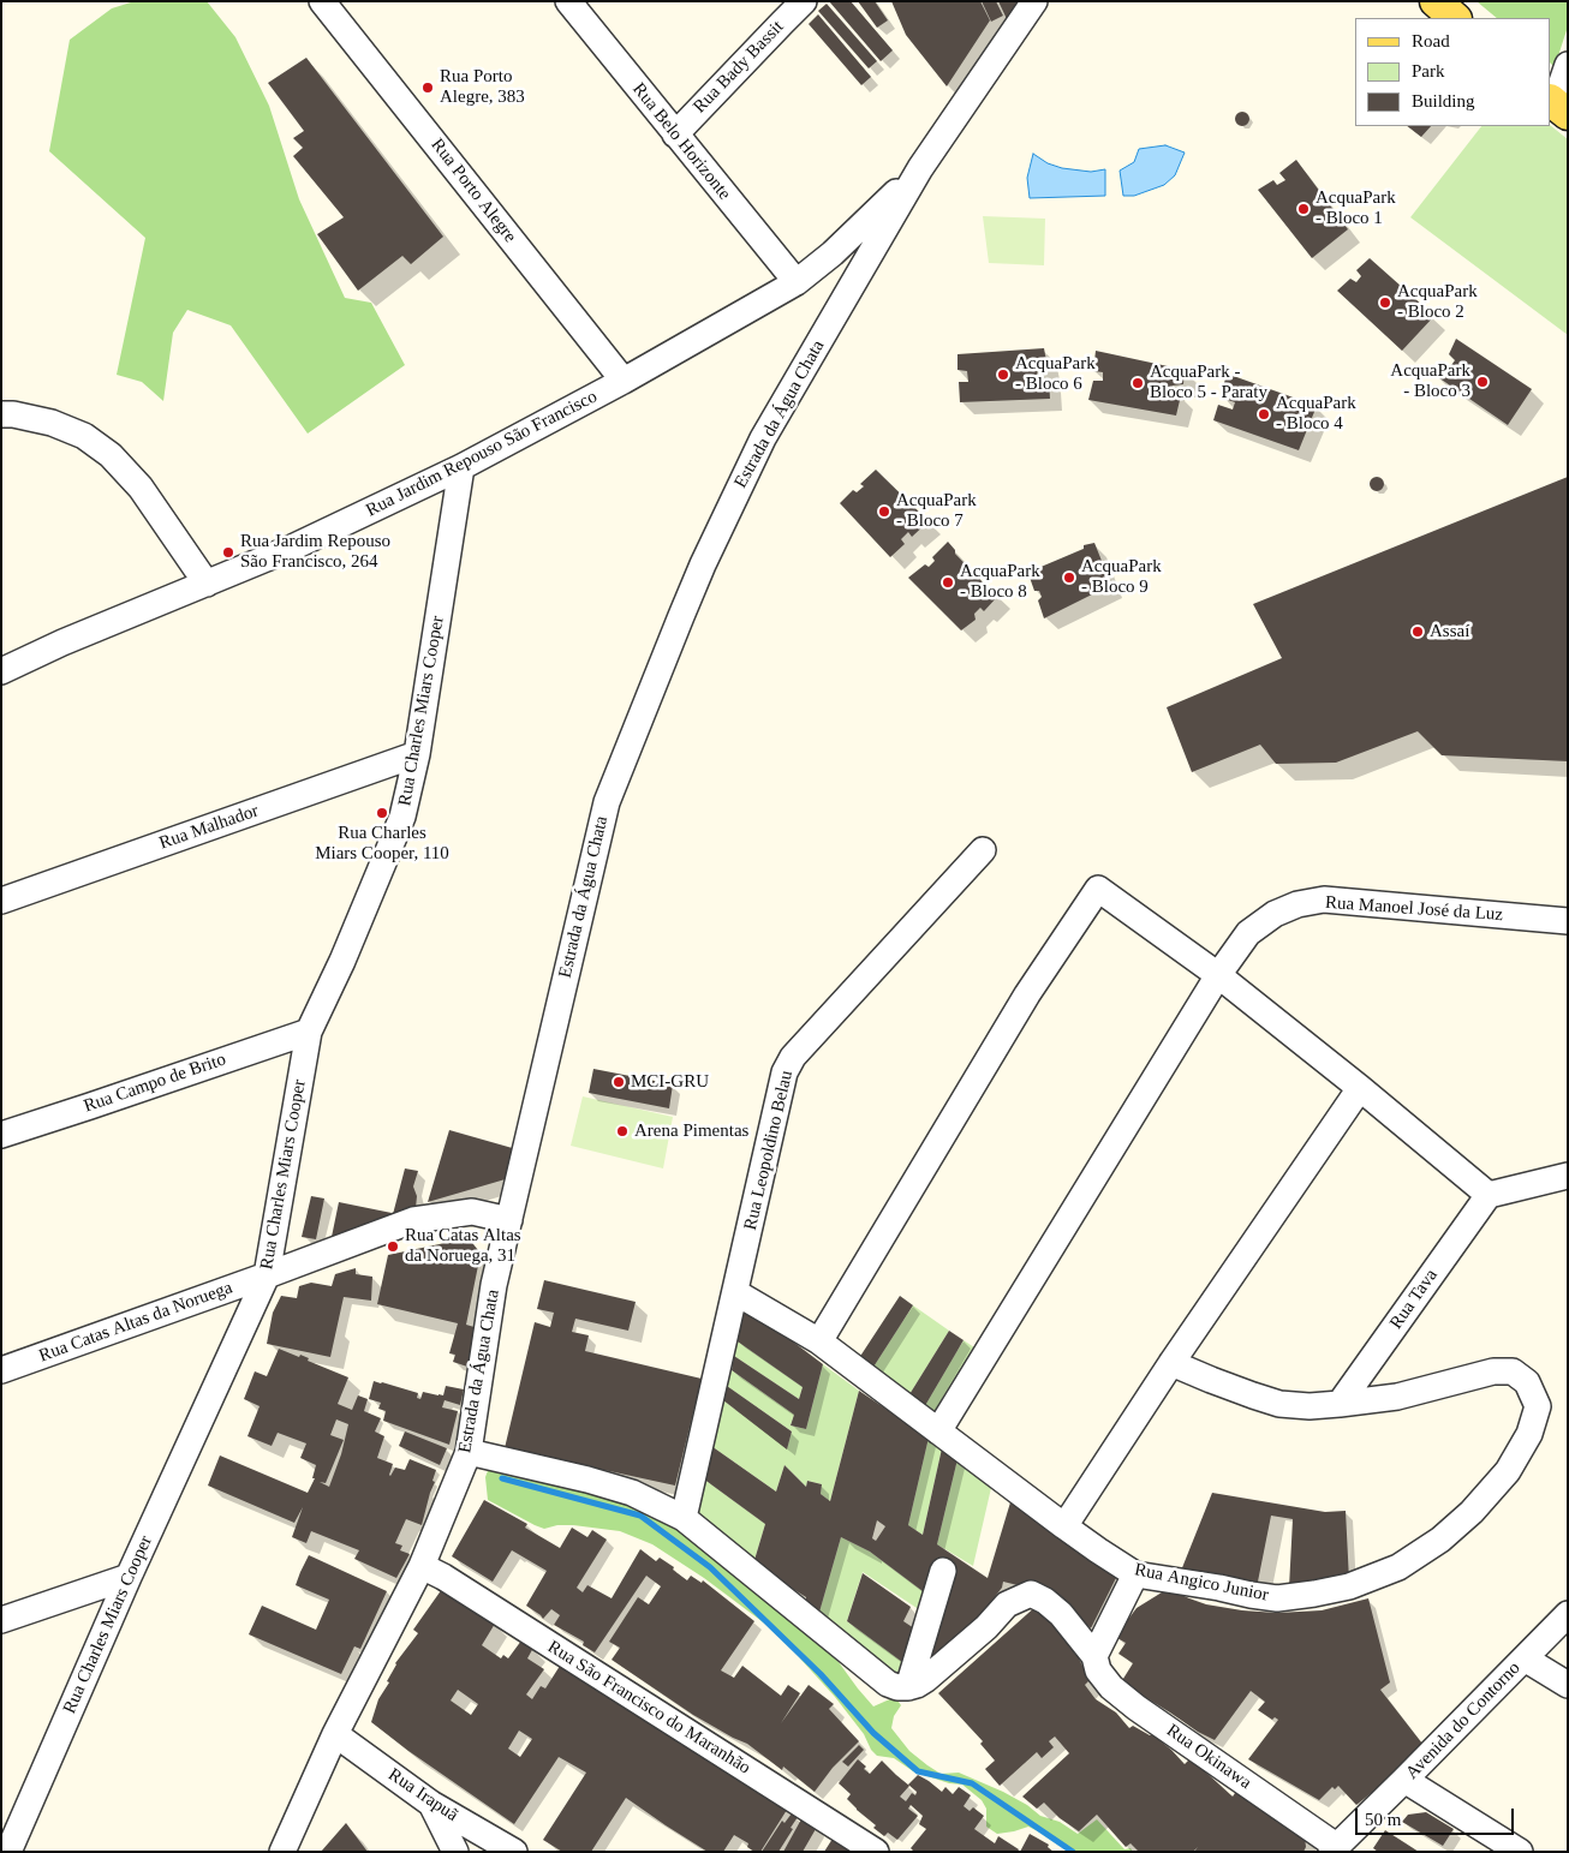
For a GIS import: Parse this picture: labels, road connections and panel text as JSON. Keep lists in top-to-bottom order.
{
  "streets": {
    "street": [
      "Rua Bady Bassit",
      "Rua Belo Horizonte",
      "Rua Porto Alegre",
      "Estrada da Água Chata",
      "Rua Jardim Repouso São Francisco",
      "Rua Charles Miars Cooper",
      "Rua Malhador",
      "Rua Manoel José da Luz",
      "Rua Campo de Brito",
      "Rua Leopoldino Belau",
      "Rua Tava",
      "Rua Catas Altas da Noruega",
      "Rua Angico Junior",
      "Rua São Francisco do Maranhão",
      "Avenida do Contorno",
      "Rua Okinawa",
      "Rua Irapuã"
    ]
  },
  "crossings": [
    ["Rua Bady Bassit", "Rua Belo Horizonte"],
    ["Rua Belo Horizonte", "Rua Jardim Repouso São Francisco"],
    ["Rua Porto Alegre", "Rua Jardim Repouso São Francisco"],
    ["Estrada da Água Chata", "Rua Jardim Repouso São Francisco"],
    ["Estrada da Água Chata", "Rua Catas Altas da Noruega"],
    ["Estrada da Água Chata", "Rua São Francisco do Maranhão"],
    ["Estrada da Água Chata", "Rua Irapuã"],
    ["Rua Jardim Repouso São Francisco", "Rua Charles Miars Cooper"],
    ["Rua Charles Miars Cooper", "Rua Malhador"],
    ["Rua Charles Miars Cooper", "Rua Campo de Brito"],
    ["Rua Charles Miars Cooper", "Rua Catas Altas da Noruega"],
    ["Rua Manoel José da Luz", "Rua Angico Junior"],
    ["Rua Leopoldino Belau", "Rua Angico Junior"],
    ["Rua Tava", "Rua Angico Junior"],
    ["Avenida do Contorno", "Rua Okinawa"]
  ],
  "places": [
    "Rua Porto Alegre, 383",
    "AcquaPark - Bloco 1",
    "AcquaPark - Bloco 2",
    "AcquaPark - Bloco 6",
    "AcquaPark - Bloco 3",
    "AcquaPark - Bloco 5 - Paraty",
    "AcquaPark - Bloco 4",
    "AcquaPark - Bloco 7",
    "Rua Jardim Repouso São Francisco, 264",
    "AcquaPark - Bloco 9",
    "AcquaPark - Bloco 8",
    "Assaí",
    "Rua Charles Miars Cooper, 110",
    "MCI-GRU",
    "Arena Pimentas",
    "Rua Catas Altas da Noruega, 31"
  ],
  "legend": ["Road", "Park", "Building"],
  "scale_bar": "50 m"
}
